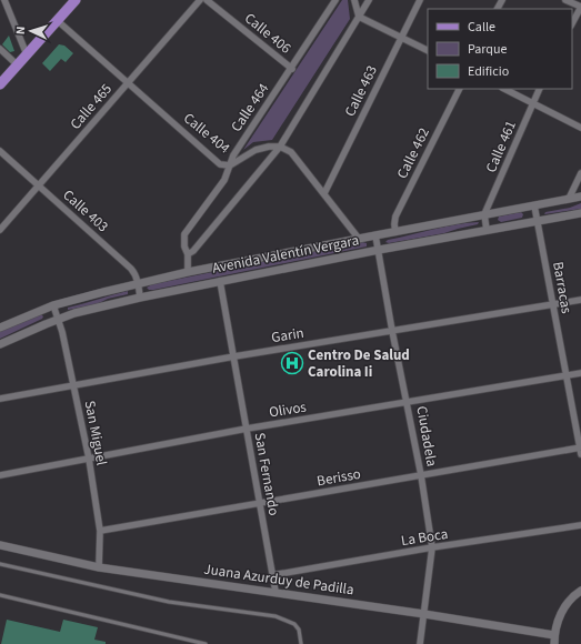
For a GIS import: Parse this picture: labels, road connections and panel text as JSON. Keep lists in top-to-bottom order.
{
  "streets": {
    "street": [
      "Calle 406",
      "Calle 463",
      "Calle 465",
      "Calle 464",
      "Calle 404",
      "Calle 461",
      "Calle 462",
      "Calle 403",
      "Avenida Valentín Vergara",
      "Barracas",
      "Garin",
      "Olivos",
      "San Miguel",
      "Ciudadela",
      "San Fernando",
      "Berisso",
      "La Boca",
      "Juana Azurduy de Padilla"
    ]
  },
  "crossings": [
    ["Calle 406", "Calle 464"],
    ["Calle 465", "Calle 404"],
    ["Calle 465", "Calle 403"],
    ["Calle 464", "Calle 404"],
    ["Calle 464", "Avenida Valentín Vergara"],
    ["Calle 461", "Avenida Valentín Vergara"],
    ["Calle 462", "Avenida Valentín Vergara"],
    ["Calle 403", "Avenida Valentín Vergara"],
    ["Avenida Valentín Vergara", "Barracas"],
    ["Avenida Valentín Vergara", "San Miguel"],
    ["Avenida Valentín Vergara", "Ciudadela"],
    ["Avenida Valentín Vergara", "San Fernando"],
    ["Barracas", "Garin"],
    ["Barracas", "Olivos"],
    ["Barracas", "Berisso"],
    ["Garin", "San Miguel"],
    ["Garin", "Ciudadela"],
    ["Garin", "San Fernando"],
    ["Olivos", "San Miguel"],
    ["Olivos", "Ciudadela"],
    ["Olivos", "San Fernando"],
    ["San Miguel", "Berisso"],
    ["San Miguel", "Juana Azurduy de Padilla"],
    ["Ciudadela", "Berisso"],
    ["Ciudadela", "La Boca"],
    ["Ciudadela", "Juana Azurduy de Padilla"],
    ["San Fernando", "Berisso"],
    ["San Fernando", "La Boca"],
    ["San Fernando", "Juana Azurduy de Padilla"]
  ],
  "places": {
    "hospital": ["Centro De Salud Carolina Ii"]
  },
  "legend": ["Calle", "Parque", "Edificio"],
  "north": "left"
}
